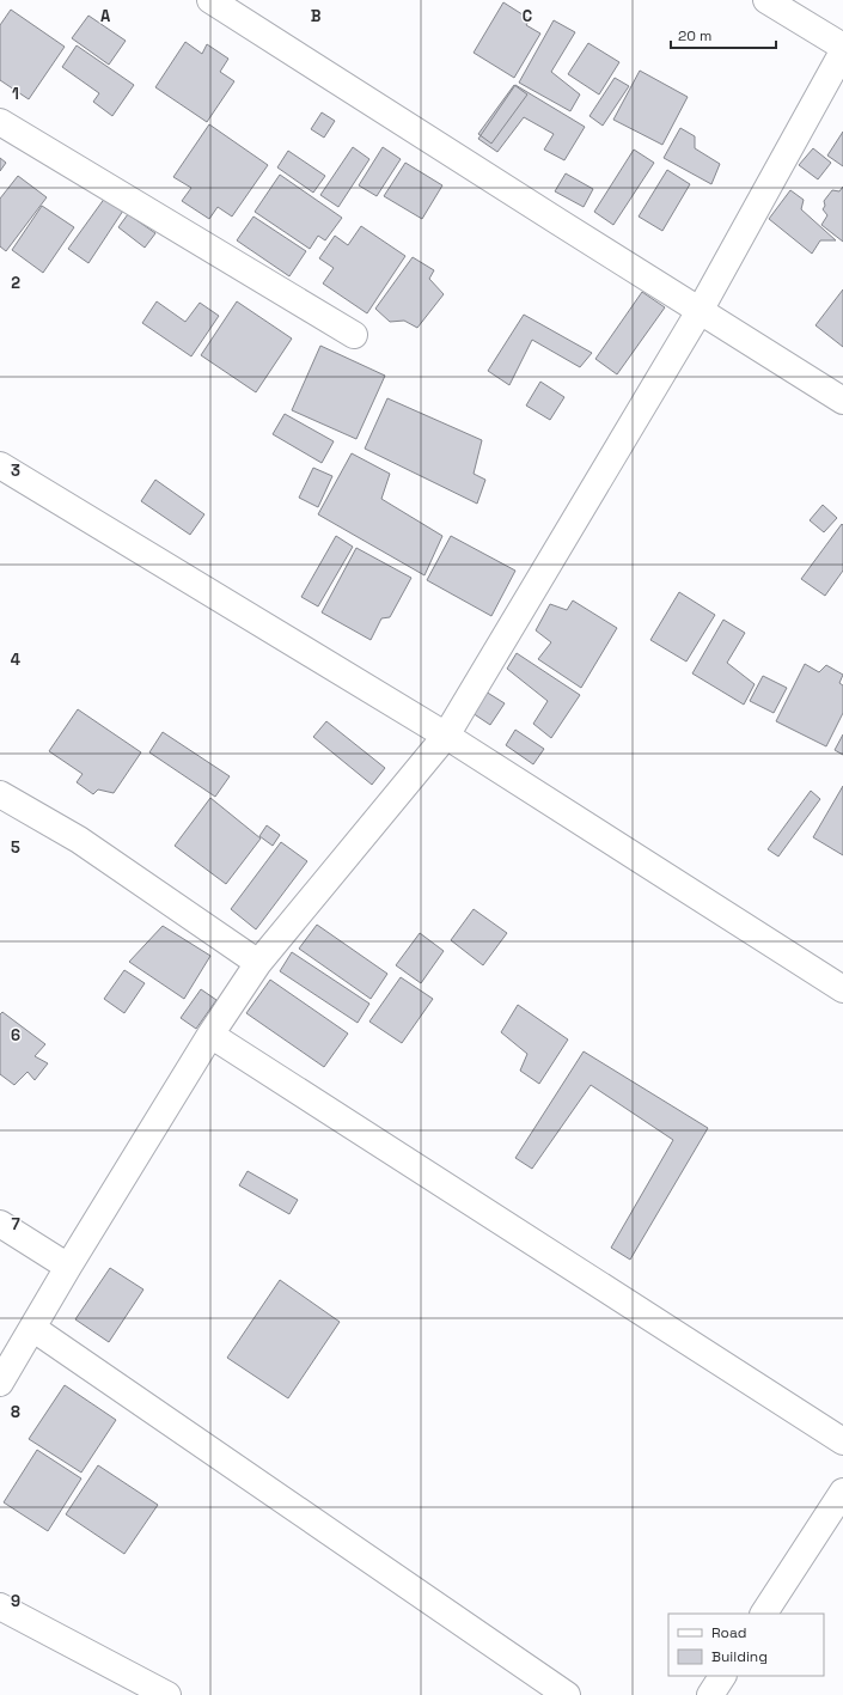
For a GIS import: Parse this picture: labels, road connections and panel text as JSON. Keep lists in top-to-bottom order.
{
  "legend": ["Road", "Building"],
  "scale_bar": "20 m",
  "grid": {
    "columns": ["A", "B", "C"],
    "rows": [
      "1",
      "2",
      "3",
      "4",
      "5",
      "6",
      "7",
      "8",
      "9"
    ]
  }
}
